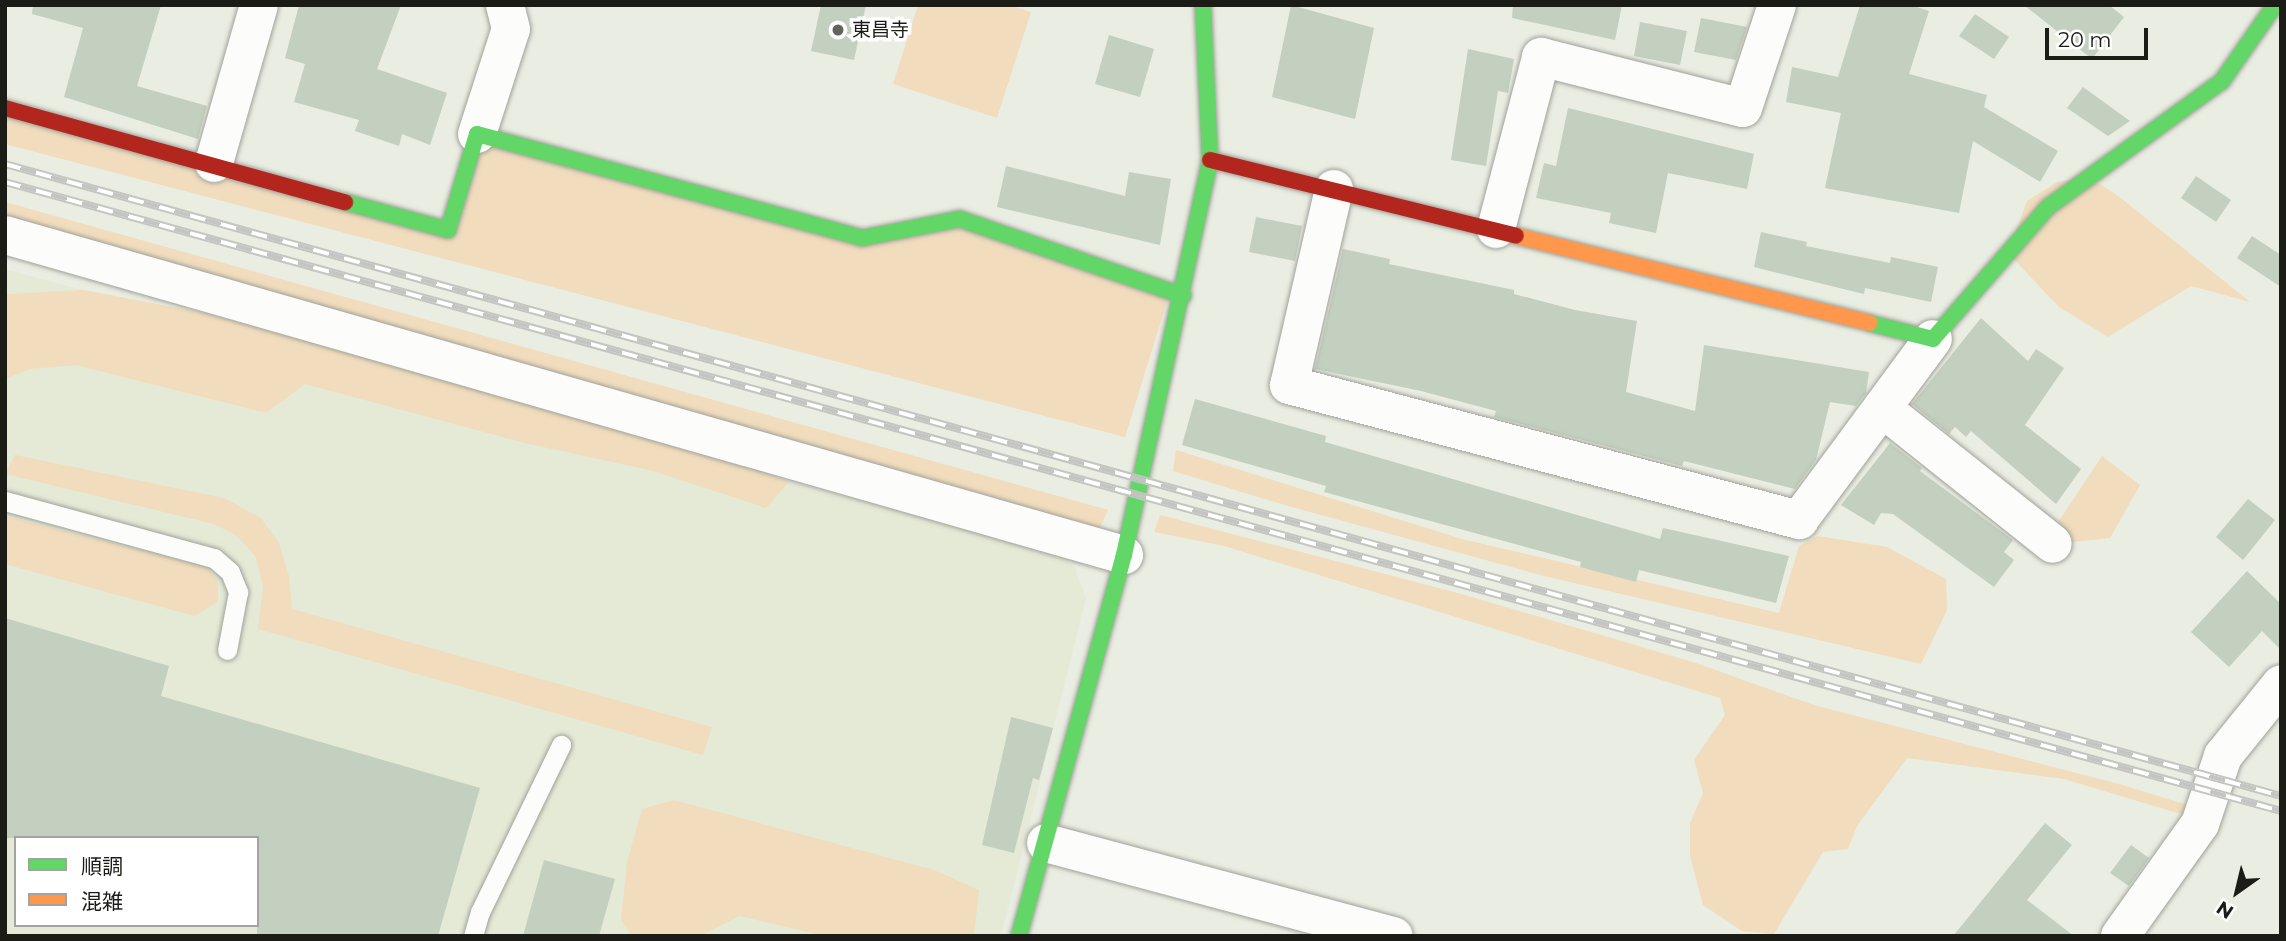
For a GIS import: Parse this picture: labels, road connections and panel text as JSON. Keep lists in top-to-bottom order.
{
  "places": ["東昌寺"],
  "legend": ["順調", "混雑"],
  "scale_bar": "20 m",
  "north": "bottom left"
}
